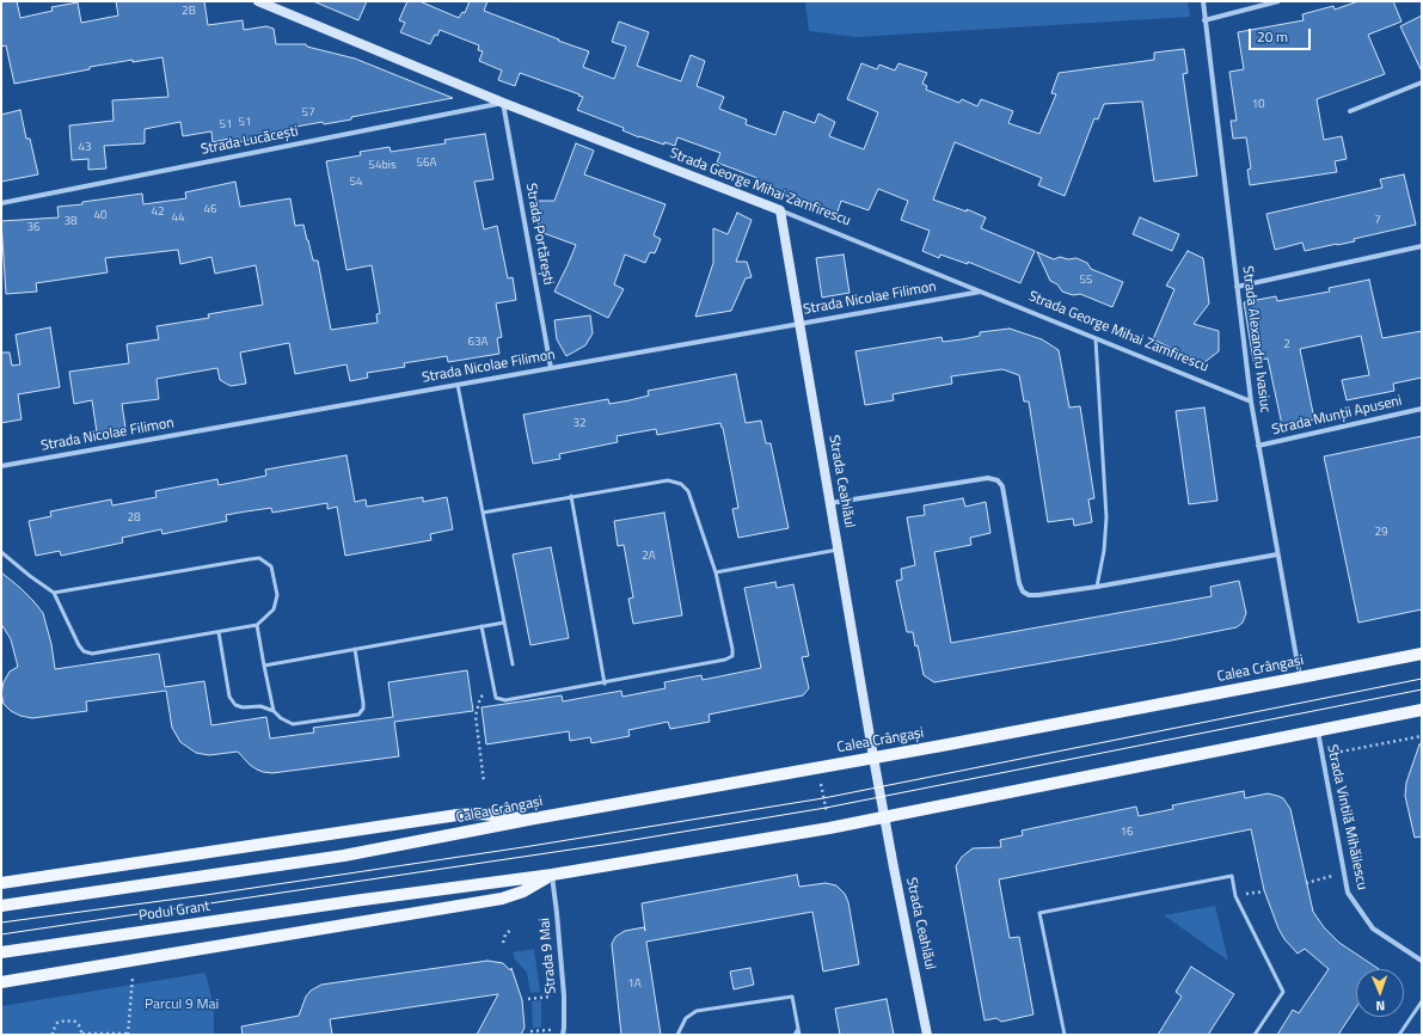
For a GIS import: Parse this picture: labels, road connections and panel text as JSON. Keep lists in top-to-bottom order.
{
  "streets": {
    "main road": ["Calea Crângași", "Podul Grant"],
    "street": [
      "Strada Lucăcești",
      "Strada George Mihai Zamfirescu",
      "Strada Portărești",
      "Strada Nicolae Filimon",
      "Strada Alexandru Ivasiuc",
      "Strada Munții Apuseni",
      "Strada Ceahlăul",
      "Strada Vintilă Mihăilescu",
      "Strada 9 Mai"
    ]
  },
  "crossings": [
    ["Strada Lucăcești", "Strada George Mihai Zamfirescu"],
    ["Strada Lucăcești", "Strada Portărești"],
    ["Strada George Mihai Zamfirescu", "Strada Portărești"],
    ["Strada George Mihai Zamfirescu", "Strada Nicolae Filimon"],
    ["Strada George Mihai Zamfirescu", "Strada Alexandru Ivasiuc"],
    ["Strada George Mihai Zamfirescu", "Strada Ceahlăul"],
    ["Strada Portărești", "Strada Nicolae Filimon"],
    ["Strada Nicolae Filimon", "Strada Ceahlăul"],
    ["Strada Alexandru Ivasiuc", "Strada Munții Apuseni"],
    ["Strada Alexandru Ivasiuc", "Calea Crângași"],
    ["Strada Ceahlăul", "Calea Crângași"],
    ["Podul Grant", "Strada 9 Mai"]
  ],
  "parks": ["Parcul 9 Mai"],
  "house_numbers": [
    "2B",
    "10",
    "57",
    "51",
    "51",
    "43",
    "56A",
    "54bis",
    "54",
    "46",
    "42",
    "40",
    "44",
    "7",
    "38",
    "36",
    "55",
    "63A",
    "2",
    "32",
    "28",
    "29",
    "2A",
    "16",
    "1A"
  ],
  "scale_bar": "20 m",
  "north": "bottom"
}
